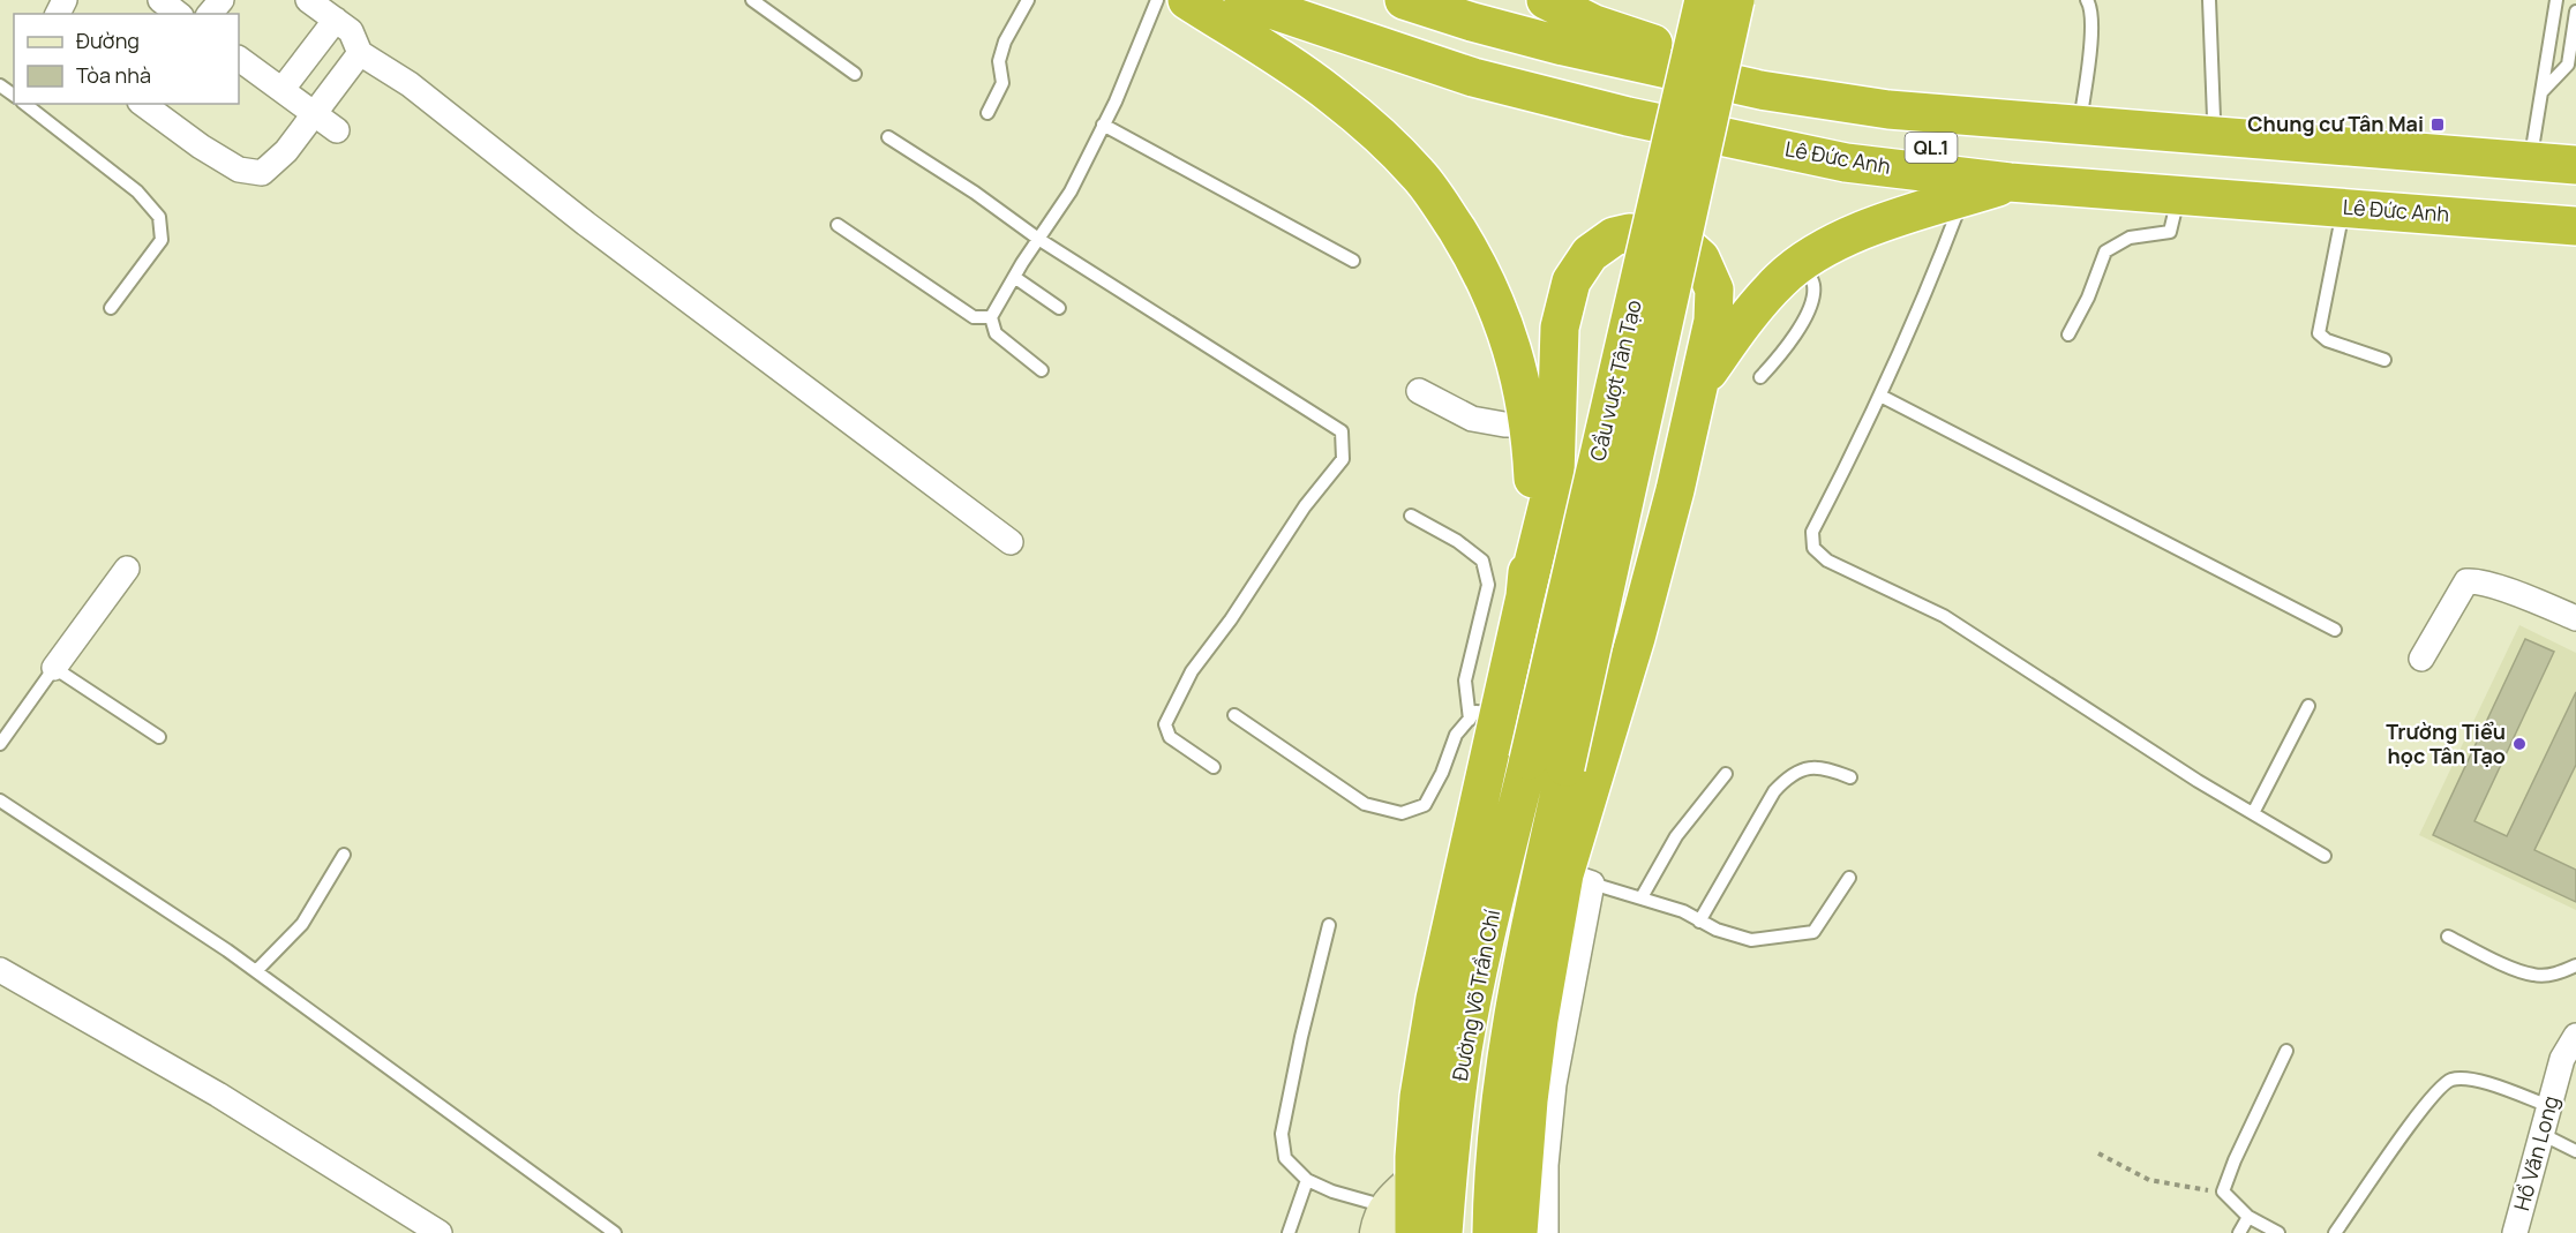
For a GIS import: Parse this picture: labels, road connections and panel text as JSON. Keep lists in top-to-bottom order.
{
  "streets": {
    "highway": [
      "QL.1",
      "Lê Đức Anh",
      "Cầu vượt Tân Tạo",
      "Đường Võ Trần Chí"
    ],
    "street": ["Hồ Văn Long"]
  },
  "crossings": [
    ["Cầu vượt Tân Tạo", "Đường Võ Trần Chí"]
  ],
  "places": {
    "transit": ["Chung cư Tân Mai"],
    "other": ["Trường Tiểu học Tân Tạo"]
  },
  "legend": ["Đường", "Tòa nhà"]
}
